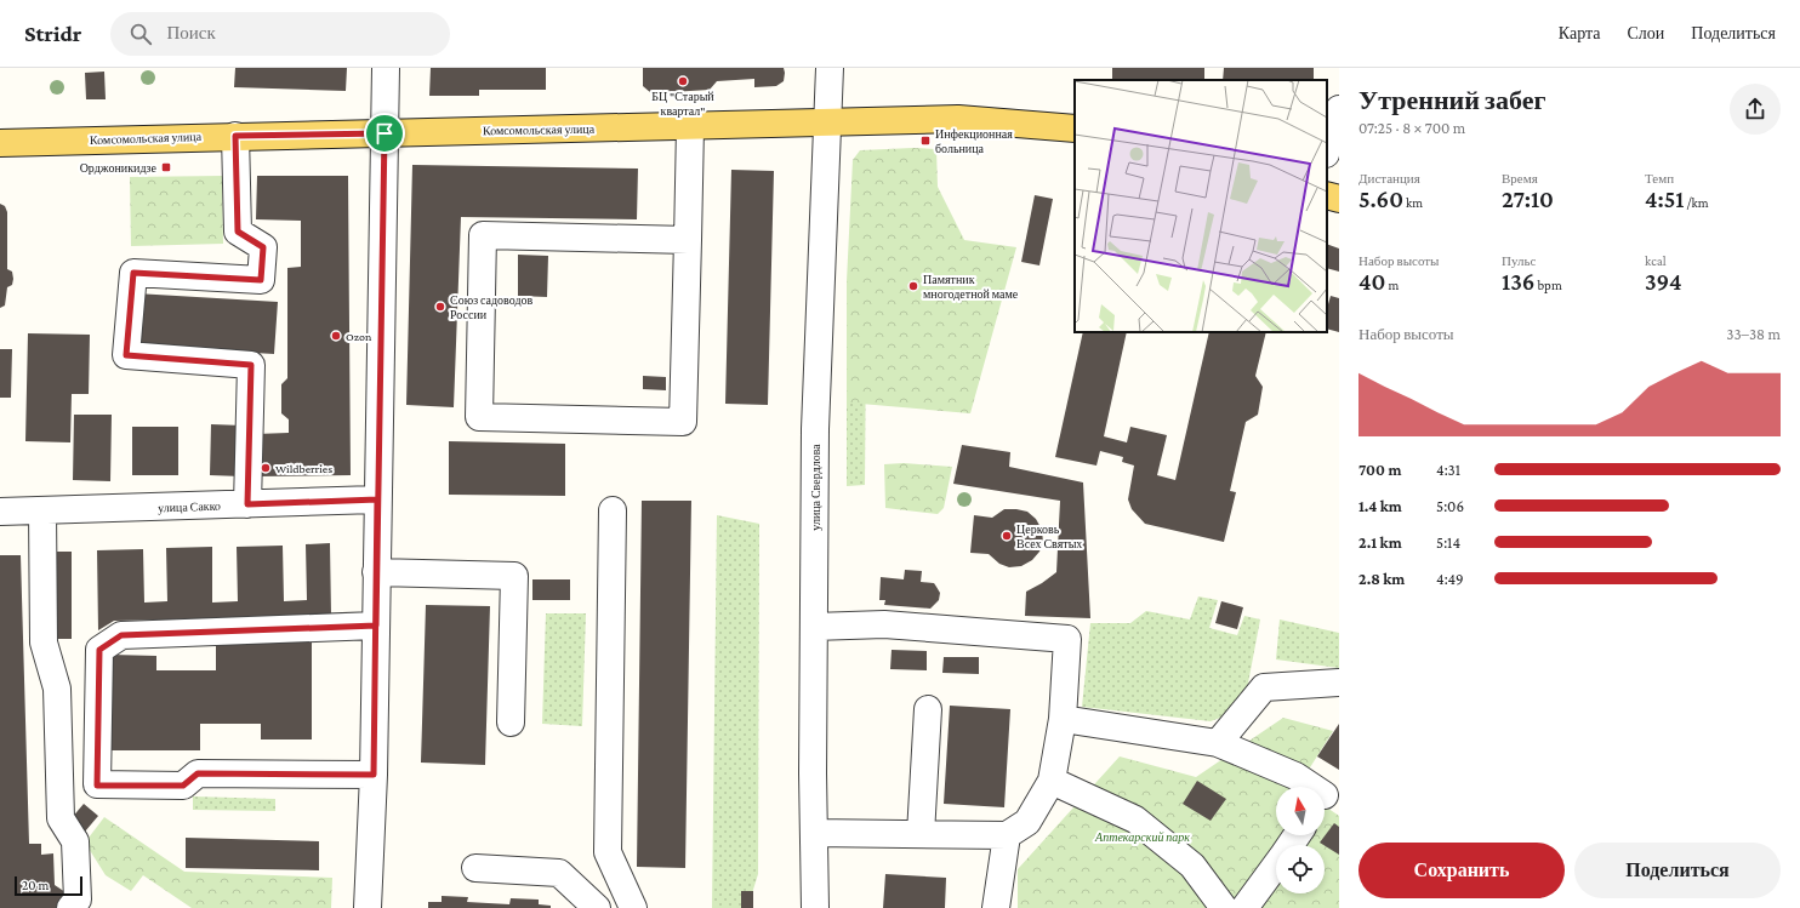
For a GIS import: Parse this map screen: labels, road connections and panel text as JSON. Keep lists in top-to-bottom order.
{
  "streets": {
    "main road": ["Комсомольская улица"],
    "street": ["улица Свердлова", "улица Сакко"]
  },
  "crossings": [
    ["Комсомольская улица", "улица Свердлова"]
  ],
  "parks": ["Аптекарский парк"],
  "places": {
    "other": [
      "БЦ \"Старый квартал\"",
      "Памятник многодетной маме",
      "Союз садоводов России",
      "Ozon",
      "Wildberries",
      "Церковь Всех Святых"
    ],
    "transit": ["Инфекционная больница", "Орджоникидзе"]
  },
  "scale_bar": "20 m",
  "north": "top",
  "page": {
    "header": "Stridr",
    "search": "Поиск",
    "nav": ["Карта", "Слои", "Поделиться"],
    "heading": ["Утренний забег", "07:25 · 8 × 700 m"],
    "stats": [
      ["Дистанция", "5.60 km"],
      ["Время", "27:10"],
      ["Темп", "4:51 /km"],
      ["Набор высоты", "40 m"],
      ["Пульс", "136 bpm"],
      ["kcal", "394"]
    ],
    "chart": ["Набор высоты", "33–38 m"],
    "list": [
      {
        "name": "700 m",
        "note": "4:31"
      },
      {
        "name": "1.4 km",
        "note": "5:06"
      },
      {
        "name": "2.1 km",
        "note": "5:14"
      },
      {
        "name": "2.8 km",
        "note": "4:49"
      }
    ],
    "buttons": ["Сохранить", "Поделиться"],
    "scale": "20 m"
  }
}
